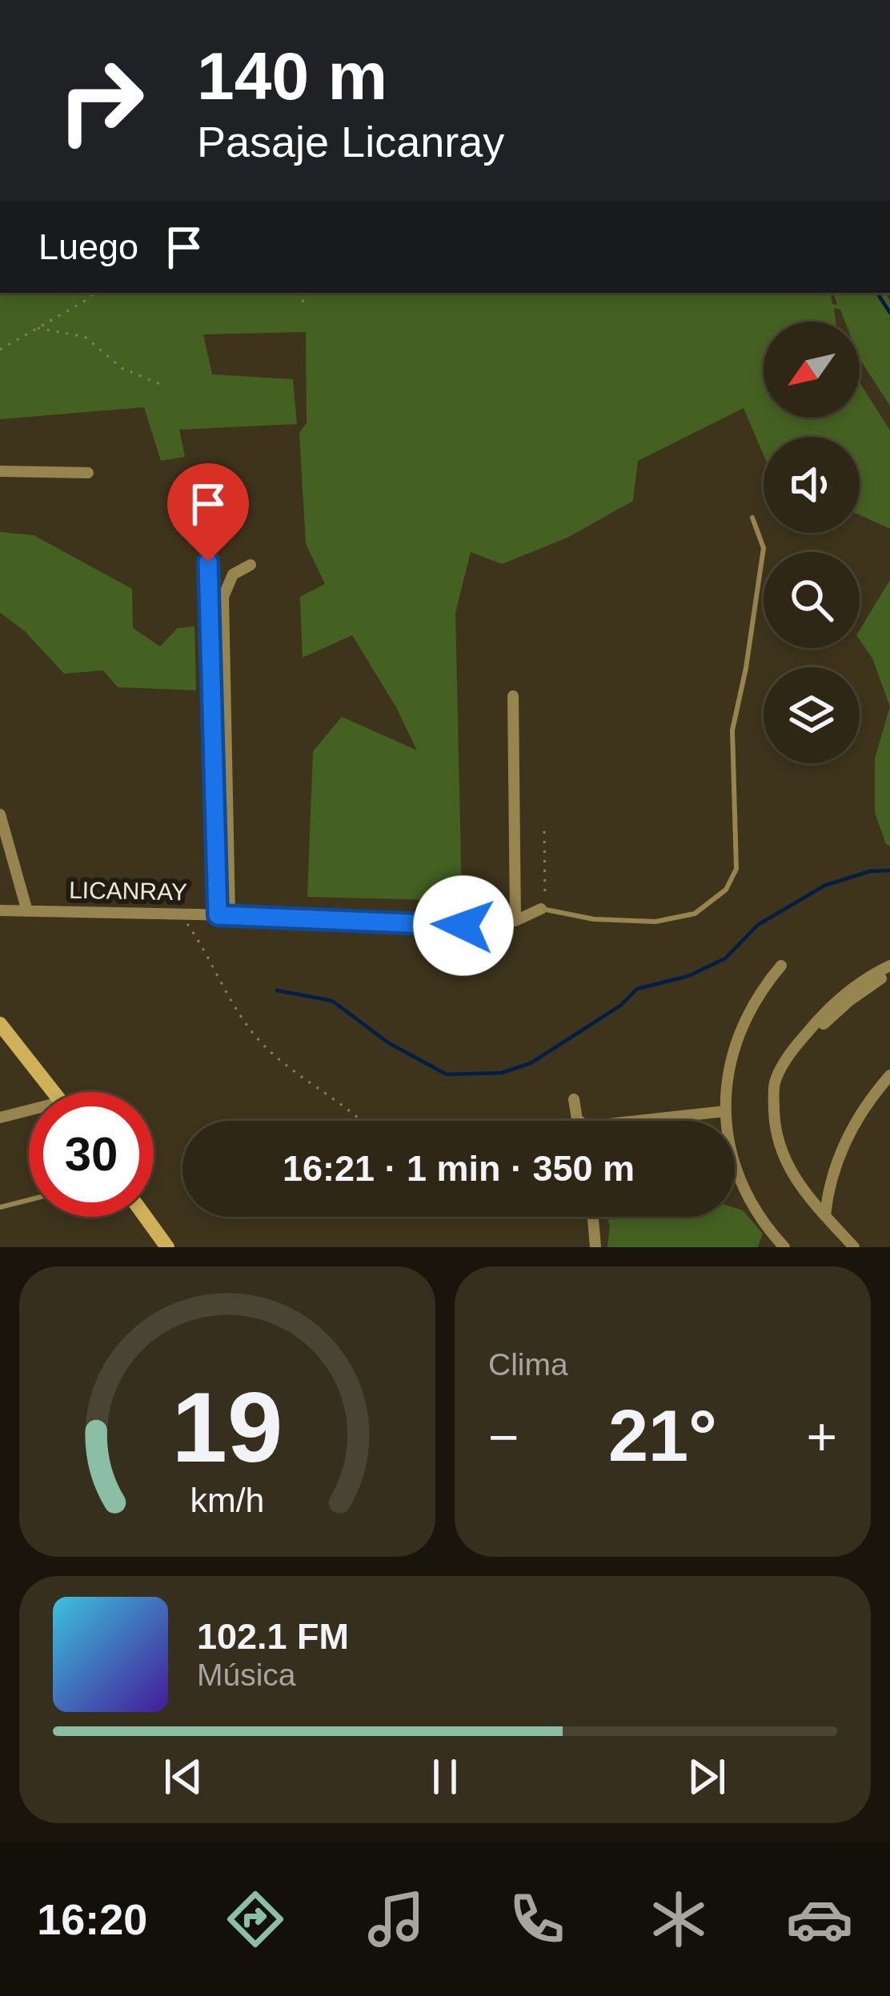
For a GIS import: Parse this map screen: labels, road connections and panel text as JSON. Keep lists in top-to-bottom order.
{
  "streets": {
    "street": ["LICANRAY"]
  },
  "north": "bottom left",
  "page": {
    "turn": ["140 m", "Pasaje Licanray"],
    "then": "Luego",
    "limit": "30",
    "trip": "16:21 · 1 min · 350 m",
    "tile": "Clima",
    "heat": ["−", "21°", "+"],
    "song": ["102.1 FM", "Música"],
    "tabs": "16:20",
    "gauge": ["19", "km/h"]
  }
}
